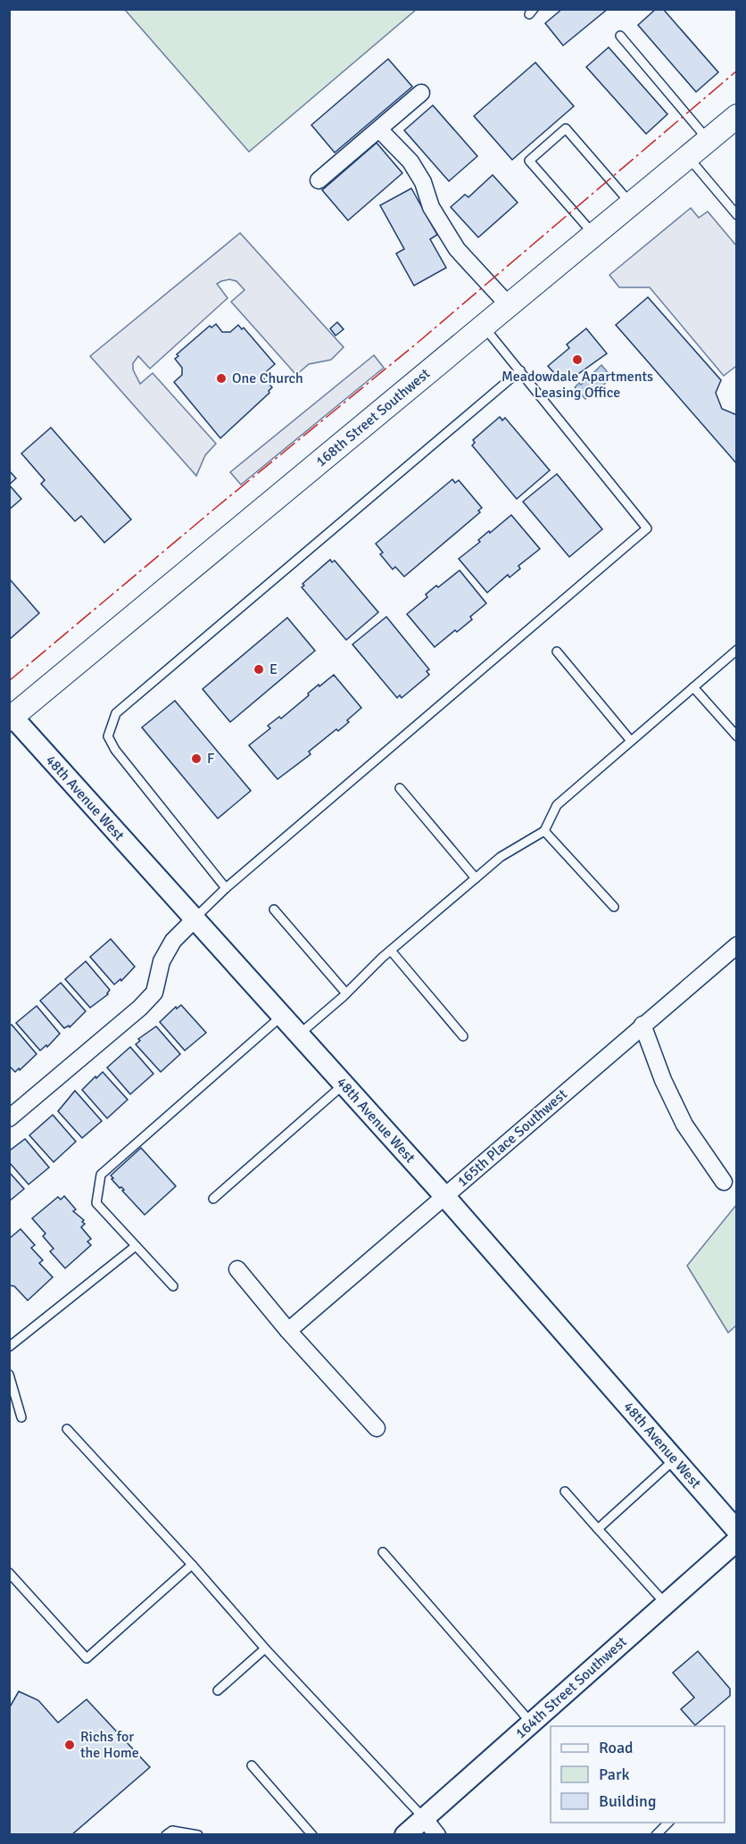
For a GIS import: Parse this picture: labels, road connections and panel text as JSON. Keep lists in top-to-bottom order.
{
  "streets": {
    "main road": ["168th Street Southwest"],
    "street": ["48th Avenue West", "165th Place Southwest", "164th Street Southwest"]
  },
  "crossings": [
    ["168th Street Southwest", "48th Avenue West"],
    ["48th Avenue West", "165th Place Southwest"]
  ],
  "places": [
    "Meadowdale Apartments Leasing Office",
    "One Church",
    "E",
    "F",
    "Richs for the Home"
  ],
  "legend": ["Road", "Park", "Building"]
}
